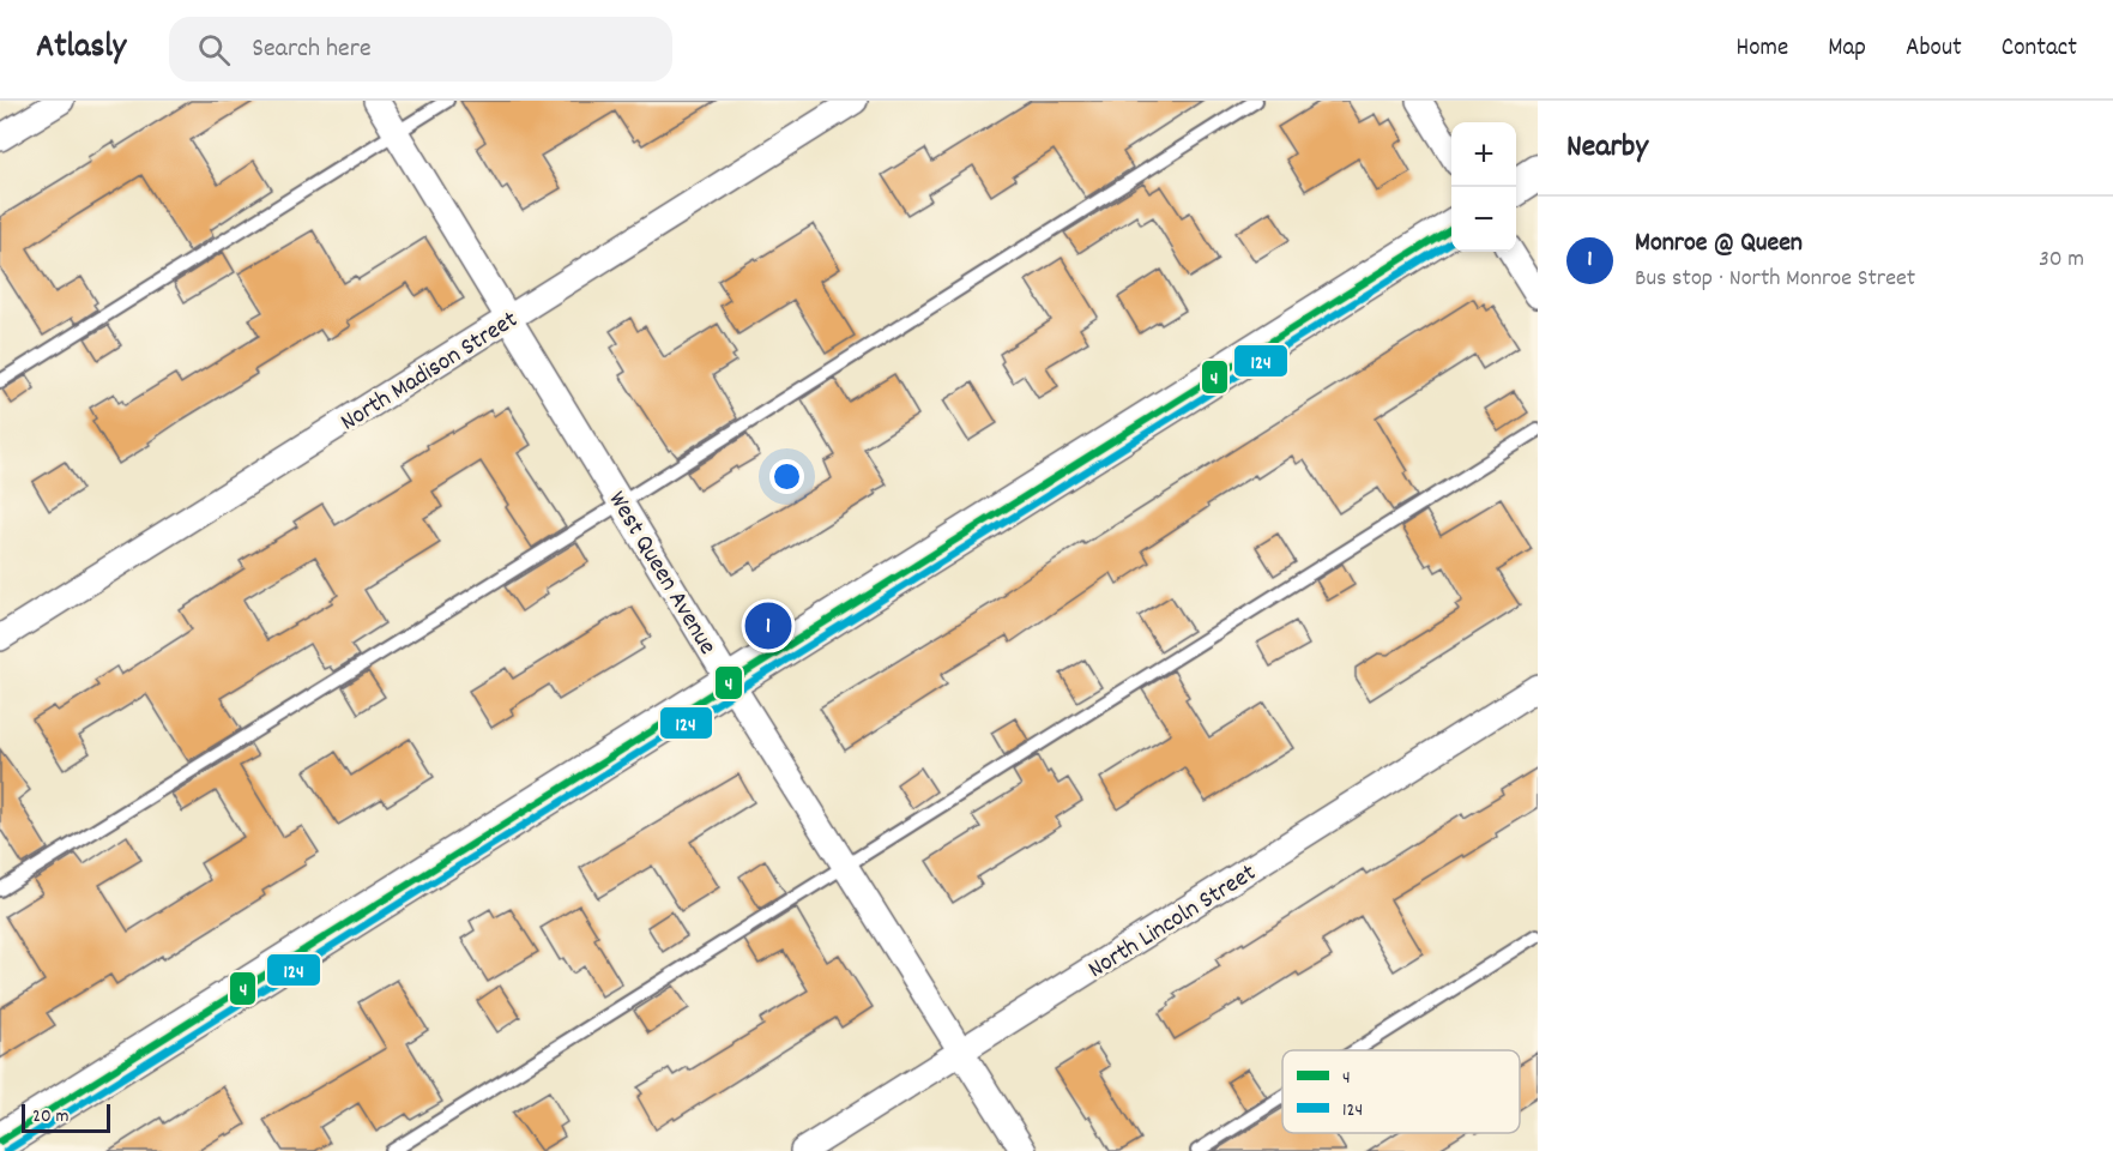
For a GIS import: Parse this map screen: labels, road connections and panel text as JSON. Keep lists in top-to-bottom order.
{
  "streets": {
    "street": ["North Madison Street", "West Queen Avenue", "North Lincoln Street"]
  },
  "crossings": [
    ["North Madison Street", "West Queen Avenue"],
    ["West Queen Avenue", "North Lincoln Street"]
  ],
  "lines": ["transit line 4", "transit line 124"],
  "legend": ["4", "124"],
  "scale_bar": "20 m",
  "page": {
    "header": "Atlasly",
    "search": "Search here",
    "nav": [
      "Home",
      "Map",
      "About",
      "Contact"
    ],
    "heading": "Nearby",
    "map_buttons": ["+", "−"],
    "list": [
      {
        "mark": "1",
        "name": "Monroe @ Queen",
        "note": "Bus stop · North Monroe Street",
        "value": "30 m"
      }
    ],
    "pins": "1",
    "scale": "20 m"
  }
}
